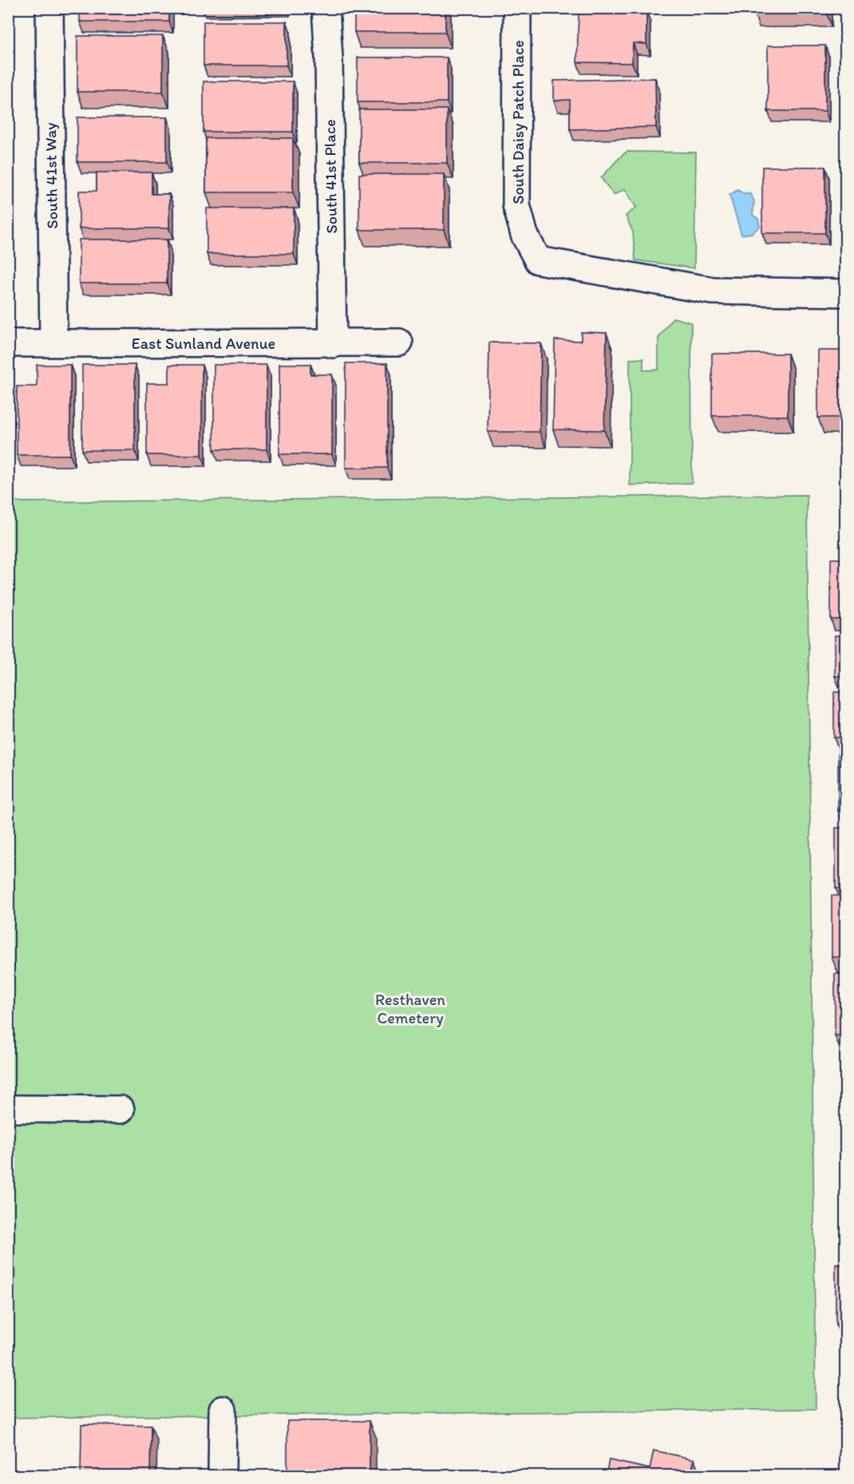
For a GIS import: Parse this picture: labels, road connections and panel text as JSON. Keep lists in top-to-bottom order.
{
  "streets": {
    "street": [
      "South Daisy Patch Place",
      "South 41st Way",
      "South 41st Place",
      "East Sunland Avenue"
    ]
  },
  "crossings": [
    ["South 41st Way", "East Sunland Avenue"],
    ["South 41st Place", "East Sunland Avenue"]
  ],
  "parks": ["Resthaven Cemetery"]
}
